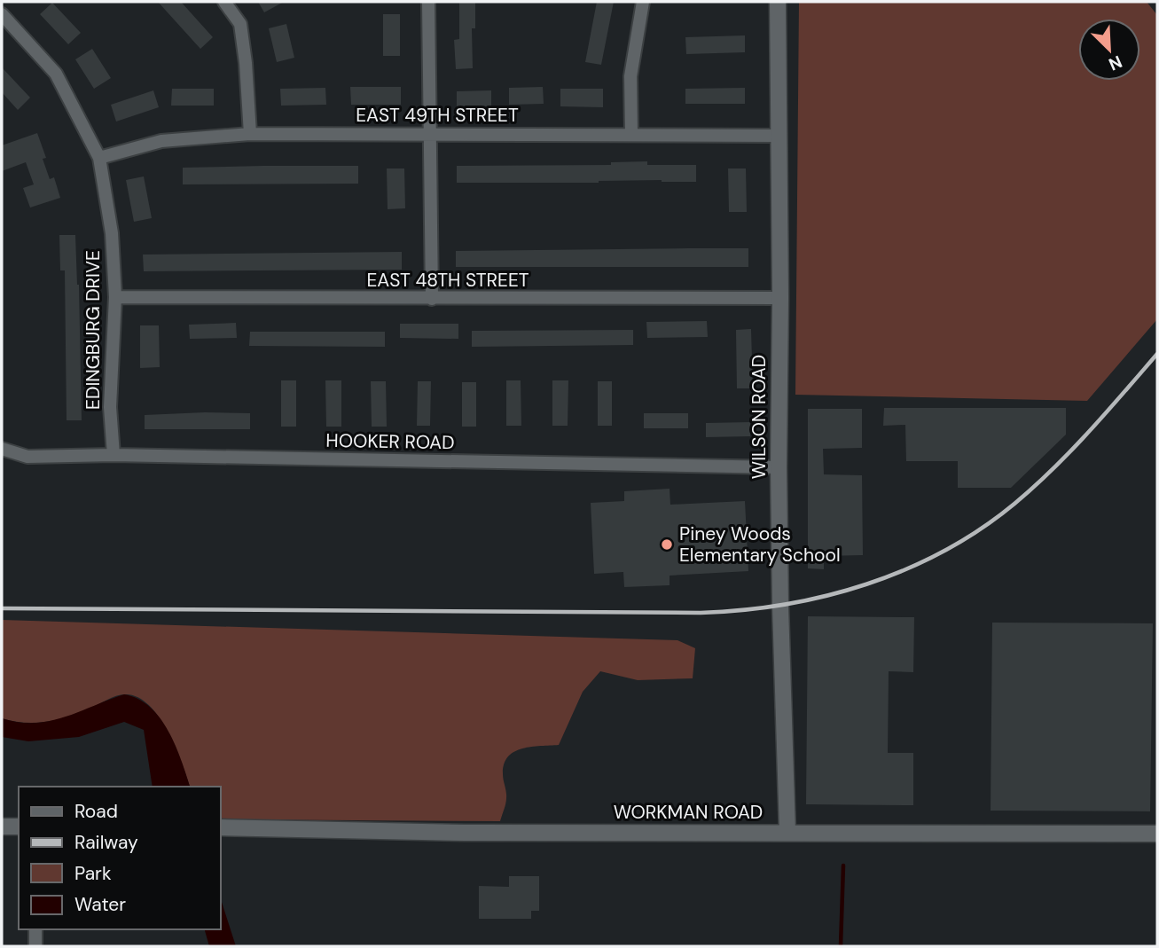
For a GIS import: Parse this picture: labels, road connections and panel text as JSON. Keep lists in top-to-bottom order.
{
  "streets": {
    "street": [
      "EAST 49TH STREET",
      "EAST 48TH STREET",
      "EDINGBURG DRIVE",
      "WILSON ROAD",
      "HOOKER ROAD",
      "WORKMAN ROAD"
    ]
  },
  "crossings": [
    ["EAST 49TH STREET", "EDINGBURG DRIVE"],
    ["EAST 49TH STREET", "WILSON ROAD"],
    ["EAST 48TH STREET", "EDINGBURG DRIVE"],
    ["EAST 48TH STREET", "WILSON ROAD"],
    ["EDINGBURG DRIVE", "HOOKER ROAD"],
    ["WILSON ROAD", "HOOKER ROAD"],
    ["WILSON ROAD", "WORKMAN ROAD"]
  ],
  "places": ["Piney Woods Elementary School"],
  "legend": [
    "Road",
    "Railway",
    "Park",
    "Water"
  ],
  "north": "bottom right"
}
